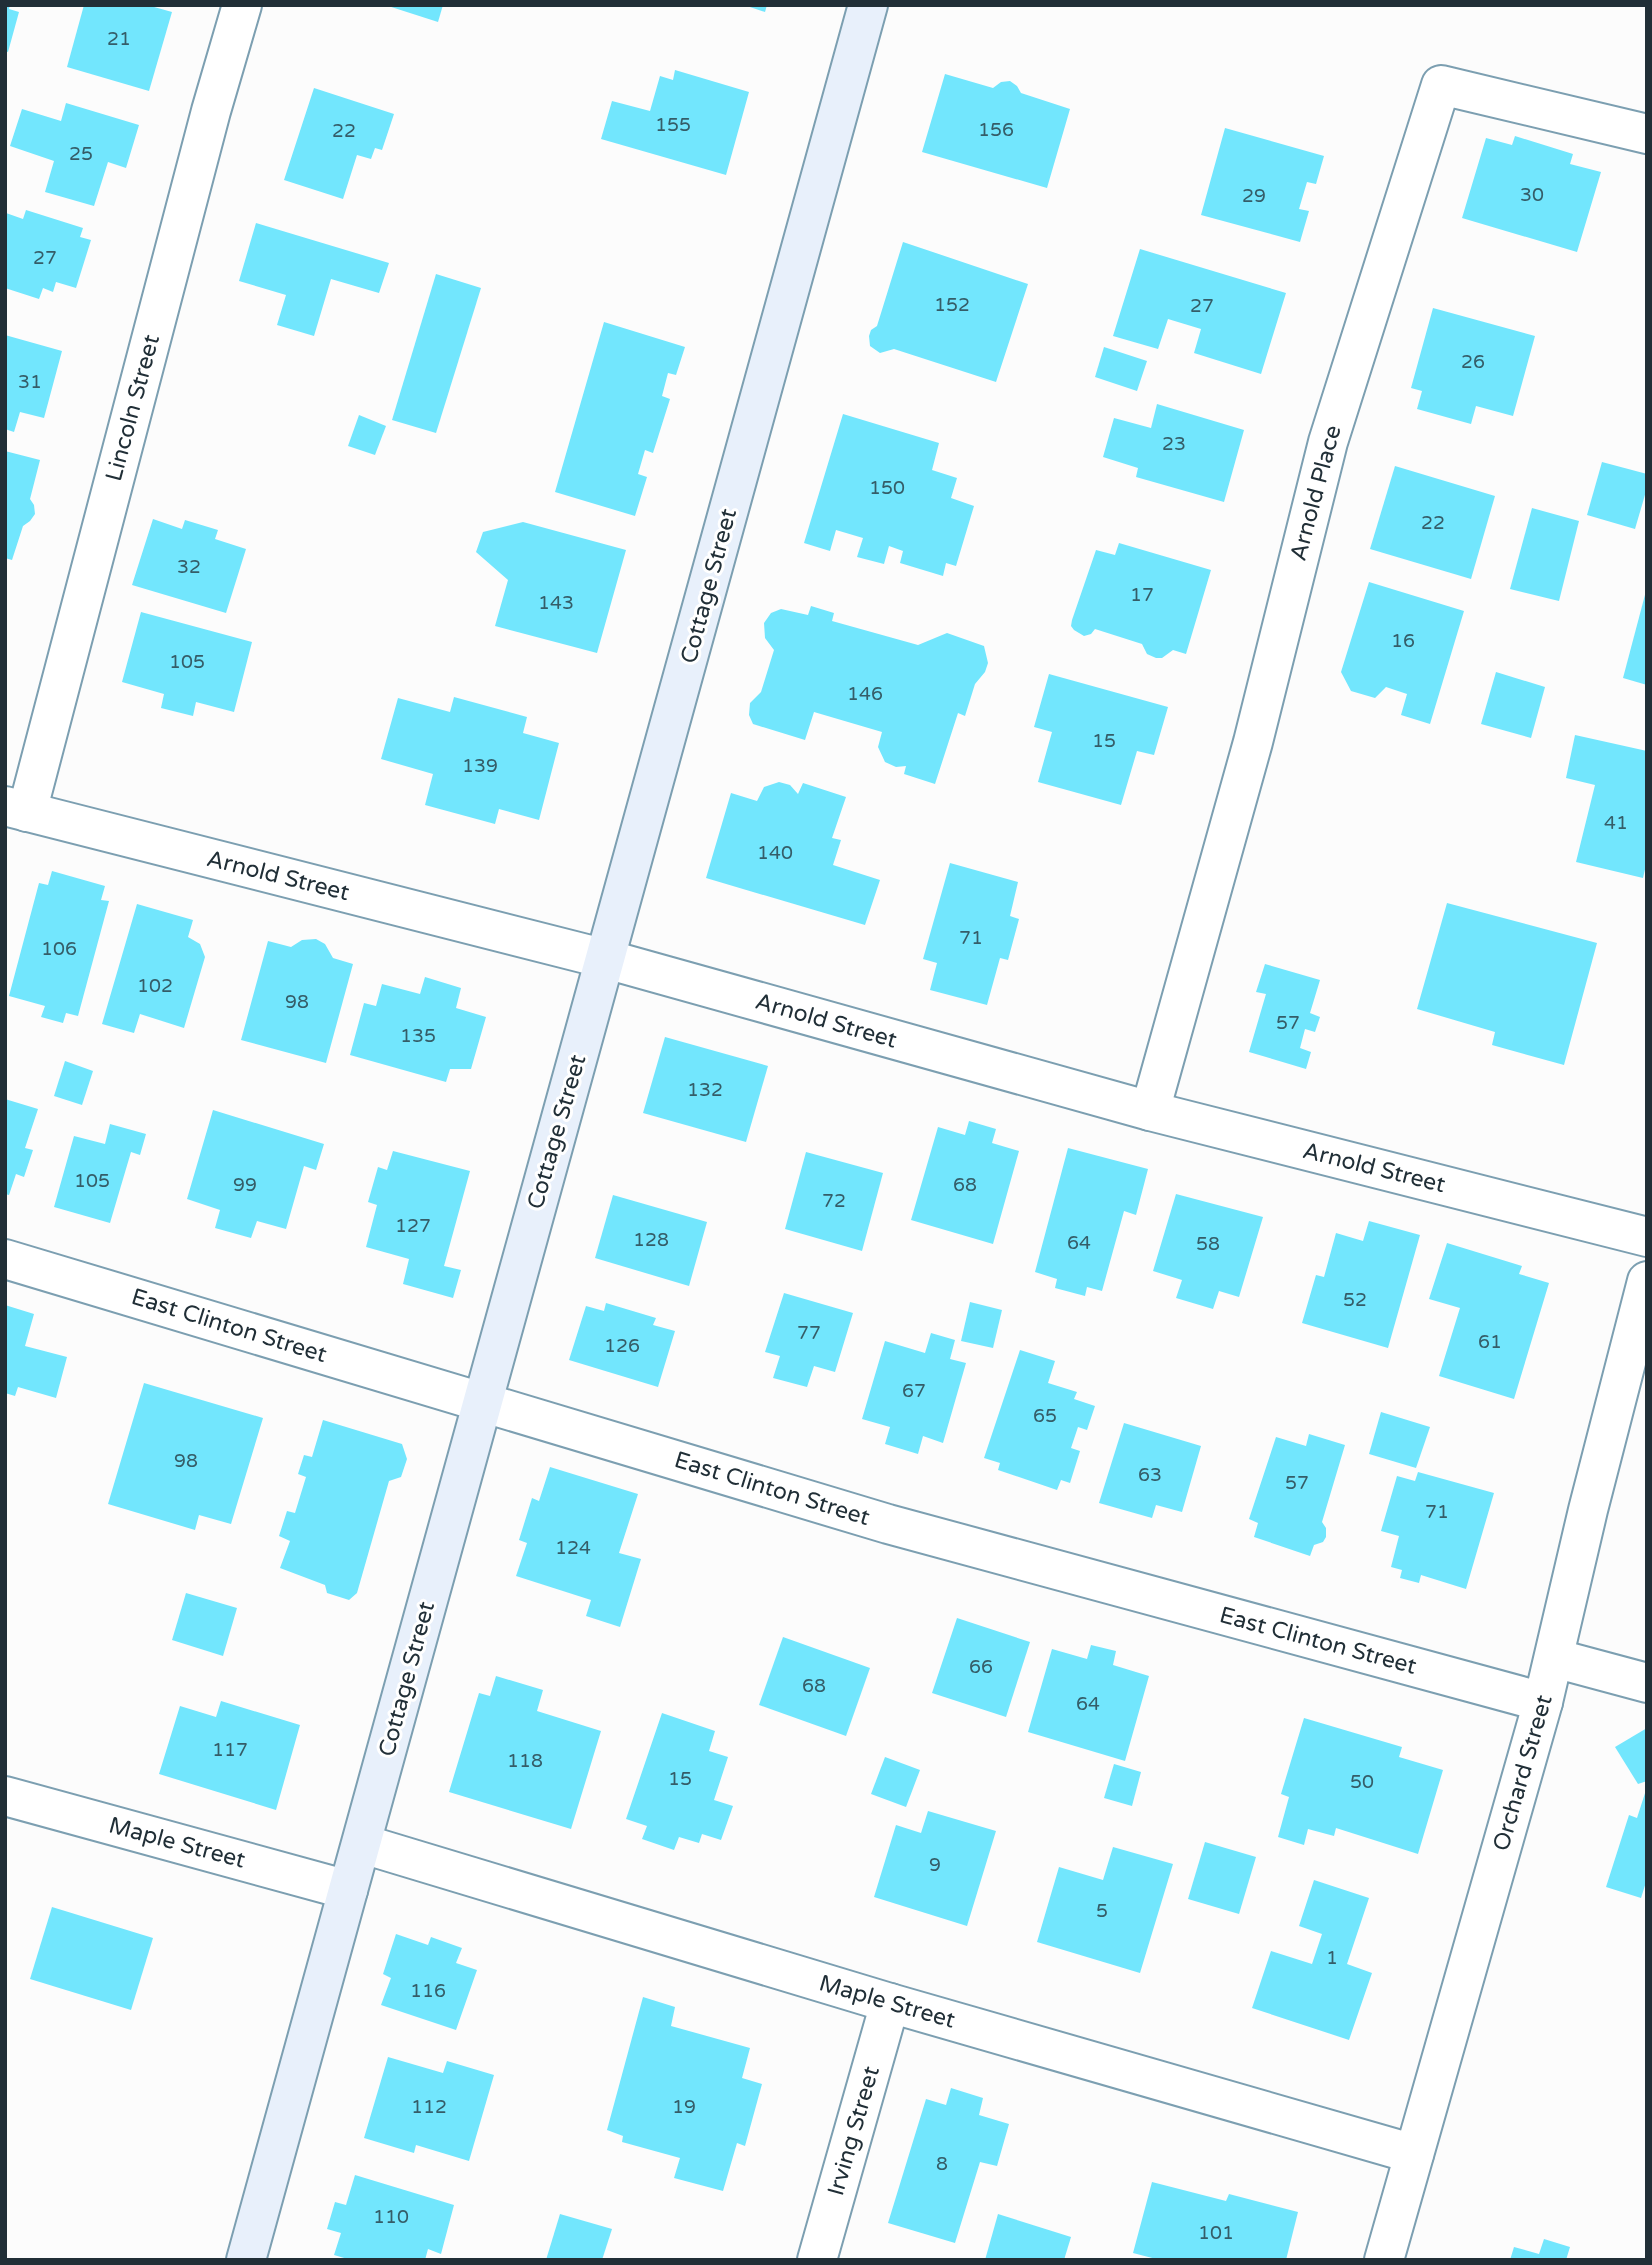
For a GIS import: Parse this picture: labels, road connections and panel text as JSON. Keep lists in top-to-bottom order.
{
  "streets": {
    "main road": ["Cottage Street"],
    "street": [
      "Lincoln Street",
      "Arnold Place",
      "Arnold Street",
      "East Clinton Street",
      "Orchard Street",
      "Maple Street",
      "Irving Street"
    ]
  },
  "crossings": [
    ["Lincoln Street", "Arnold Street"],
    ["Arnold Place", "Arnold Street"],
    ["Cottage Street", "Arnold Street"],
    ["Cottage Street", "East Clinton Street"],
    ["Cottage Street", "Maple Street"],
    ["East Clinton Street", "Orchard Street"],
    ["Orchard Street", "Maple Street"],
    ["Maple Street", "Irving Street"]
  ],
  "house_numbers": [
    "21",
    "155",
    "156",
    "22",
    "25",
    "30",
    "29",
    "27",
    "152",
    "27",
    "26",
    "31",
    "23",
    "150",
    "22",
    "32",
    "17",
    "143",
    "16",
    "105",
    "146",
    "15",
    "139",
    "41",
    "140",
    "71",
    "106",
    "102",
    "98",
    "57",
    "135",
    "132",
    "105",
    "99",
    "68",
    "72",
    "127",
    "128",
    "64",
    "58",
    "52",
    "77",
    "61",
    "126",
    "67",
    "65",
    "98",
    "63",
    "57",
    "71",
    "124",
    "66",
    "68",
    "64",
    "117",
    "118",
    "15",
    "50",
    "9",
    "5",
    "1",
    "116",
    "112",
    "19",
    "8",
    "110",
    "101"
  ]
}
